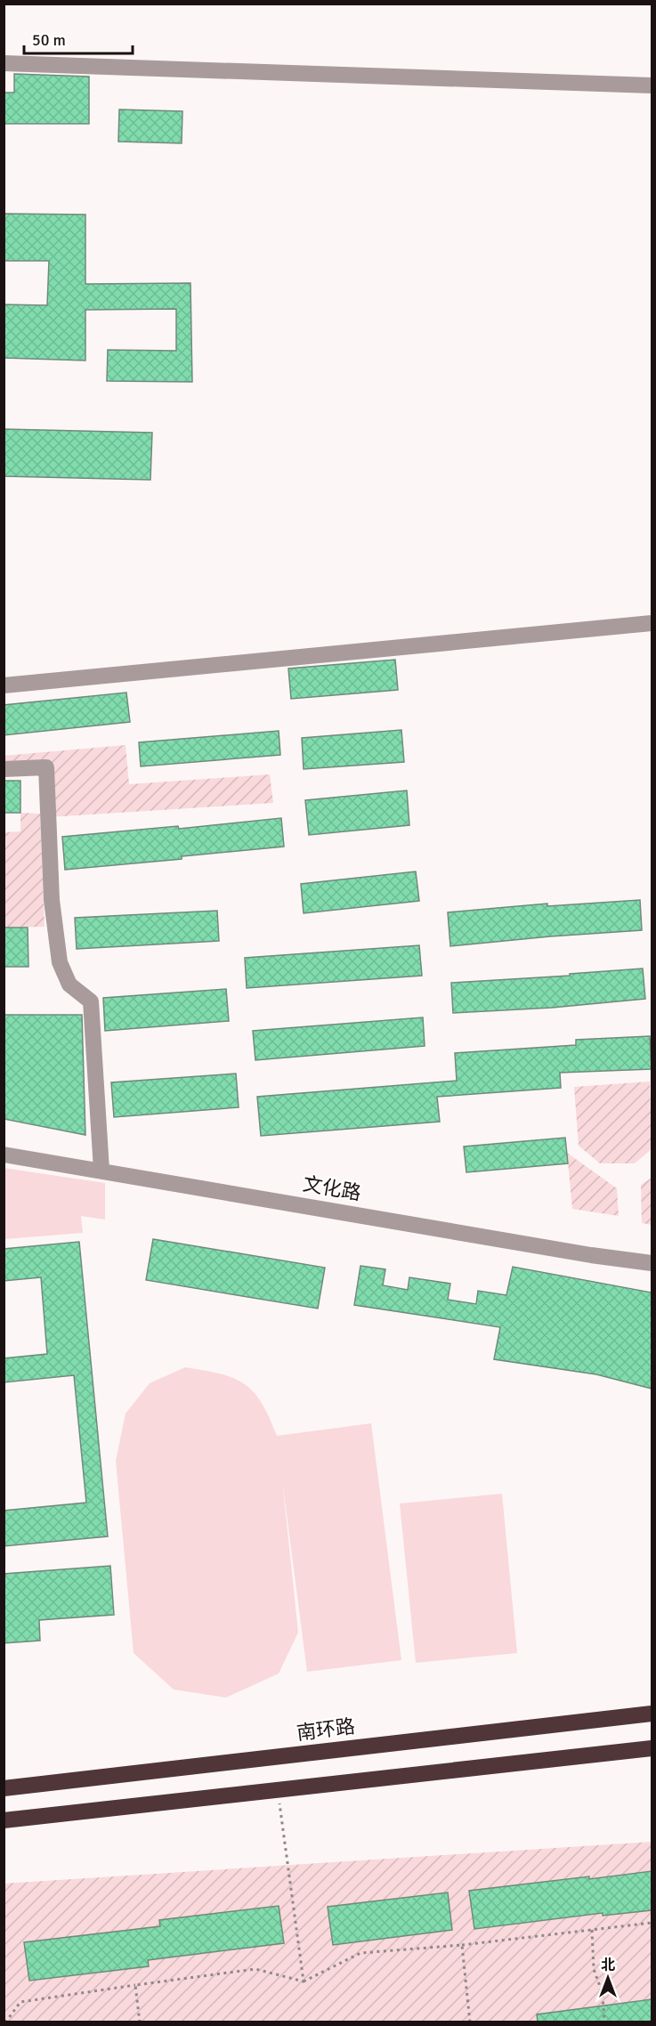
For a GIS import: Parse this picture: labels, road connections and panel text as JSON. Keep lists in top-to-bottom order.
{
  "streets": {
    "highway": ["南环路"],
    "street": ["文化路"]
  },
  "scale_bar": "50 m",
  "north": "top"
}
